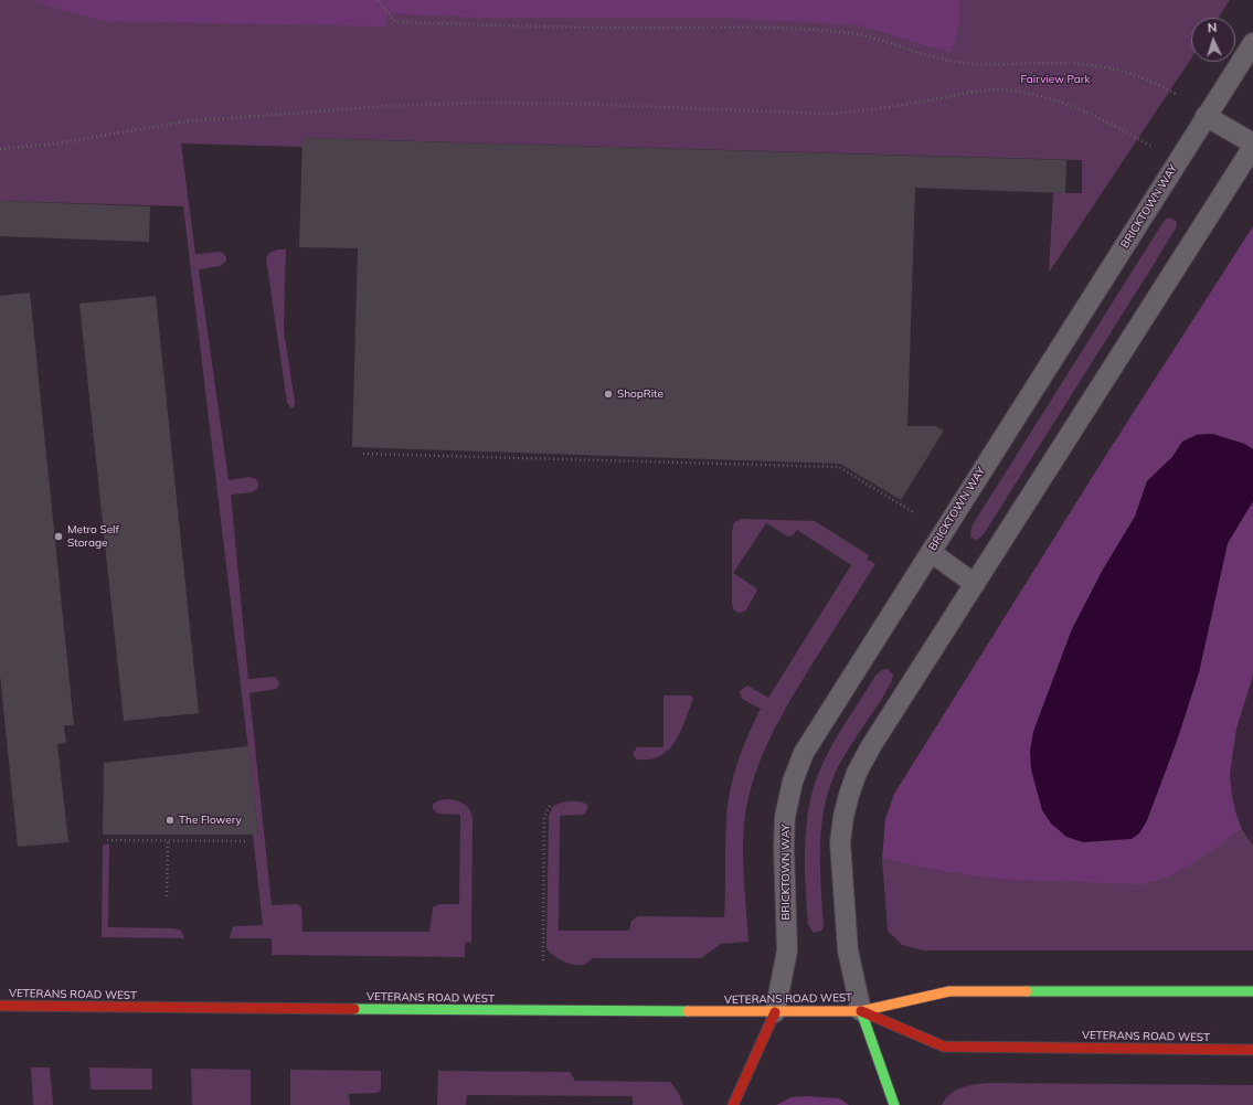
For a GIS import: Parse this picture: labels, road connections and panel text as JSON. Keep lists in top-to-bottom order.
{
  "streets": {
    "main road": ["VETERANS ROAD WEST"],
    "lane": ["BRICKTOWN WAY"]
  },
  "crossings": [
    ["BRICKTOWN WAY", "VETERANS ROAD WEST"]
  ],
  "parks": ["Fairview Park"],
  "places": ["ShopRite", "Metro Self Storage", "The Flowery"],
  "north": "top"
}
